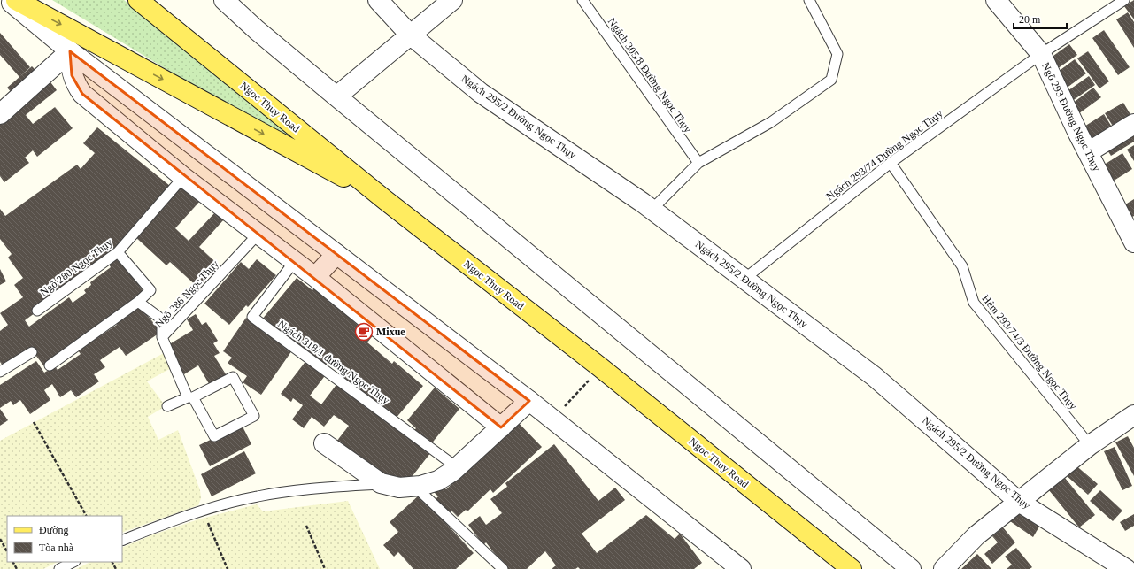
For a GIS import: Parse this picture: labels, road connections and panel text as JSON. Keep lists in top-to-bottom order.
{
  "streets": {
    "main road": ["Ngoc Thuy Road"],
    "street": ["Ngách 295/2 Đường Ngọc Thụy", "Ngõ 293 Đường Ngọc Thụy"],
    "lane": [
      "Ngách 305/8 Đường Ngọc Thụy",
      "Ngách 293/74 Đường Ngọc Thụy",
      "Ngõ 280 Ngọc Thụy",
      "Ngõ 286 Ngọc Thụy",
      "Hẻm 293/74/3 Đường Ngọc Thụy",
      "Ngách 318/1 đường Ngọc Thụy"
    ]
  },
  "crossings": [
    ["Ngách 295/2 Đường Ngọc Thụy", "Ngách 293/74 Đường Ngọc Thụy"],
    ["Ngõ 293 Đường Ngọc Thụy", "Ngách 293/74 Đường Ngọc Thụy"],
    ["Ngách 293/74 Đường Ngọc Thụy", "Hẻm 293/74/3 Đường Ngọc Thụy"]
  ],
  "places": {
    "cafe": ["Mixue"]
  },
  "legend": ["Đường", "Tòa nhà"],
  "scale_bar": "20 m"
}
